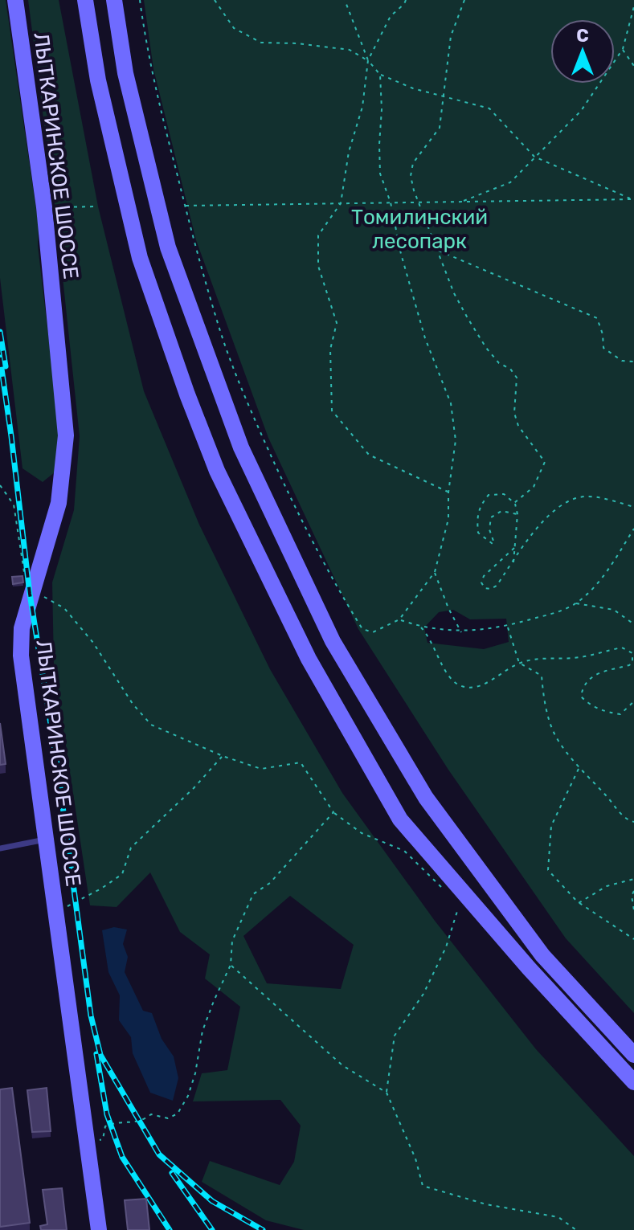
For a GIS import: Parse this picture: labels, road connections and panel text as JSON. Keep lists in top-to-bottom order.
{
  "streets": {
    "main road": ["ЛЫТКАРИНСКОЕ ШОССЕ"]
  },
  "parks": ["Томилинский лесопарк"],
  "north": "top"
}
